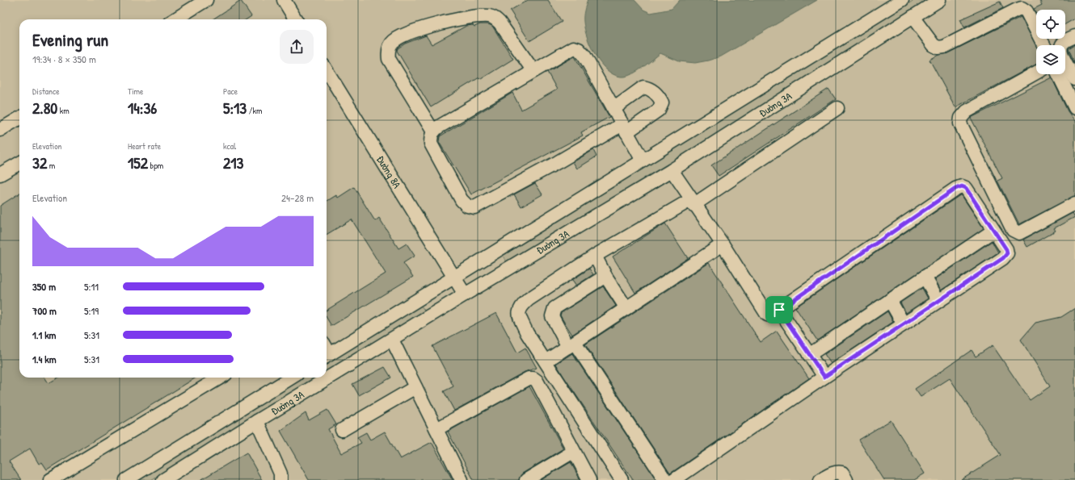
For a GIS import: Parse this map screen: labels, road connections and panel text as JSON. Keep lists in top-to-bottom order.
{
  "streets": {
    "street": ["Đường 3A", "Đường 8A"]
  },
  "crossings": [
    ["Đường 3A", "Đường 8A"]
  ],
  "page": {
    "heading": ["Evening run", "19:34 · 8 × 350 m"],
    "stats": [
      ["Distance", "2.80 km"],
      ["Time", "14:36"],
      ["Pace", "5:13 /km"],
      ["Elevation", "32 m"],
      ["Heart rate", "152 bpm"],
      ["kcal", "213"]
    ],
    "chart": ["Elevation", "24–28 m"],
    "list": [
      {
        "name": "350 m",
        "note": "5:11"
      },
      {
        "name": "700 m",
        "note": "5:19"
      },
      {
        "name": "1.1 km",
        "note": "5:31"
      },
      {
        "name": "1.4 km",
        "note": "5:31"
      }
    ]
  }
}
